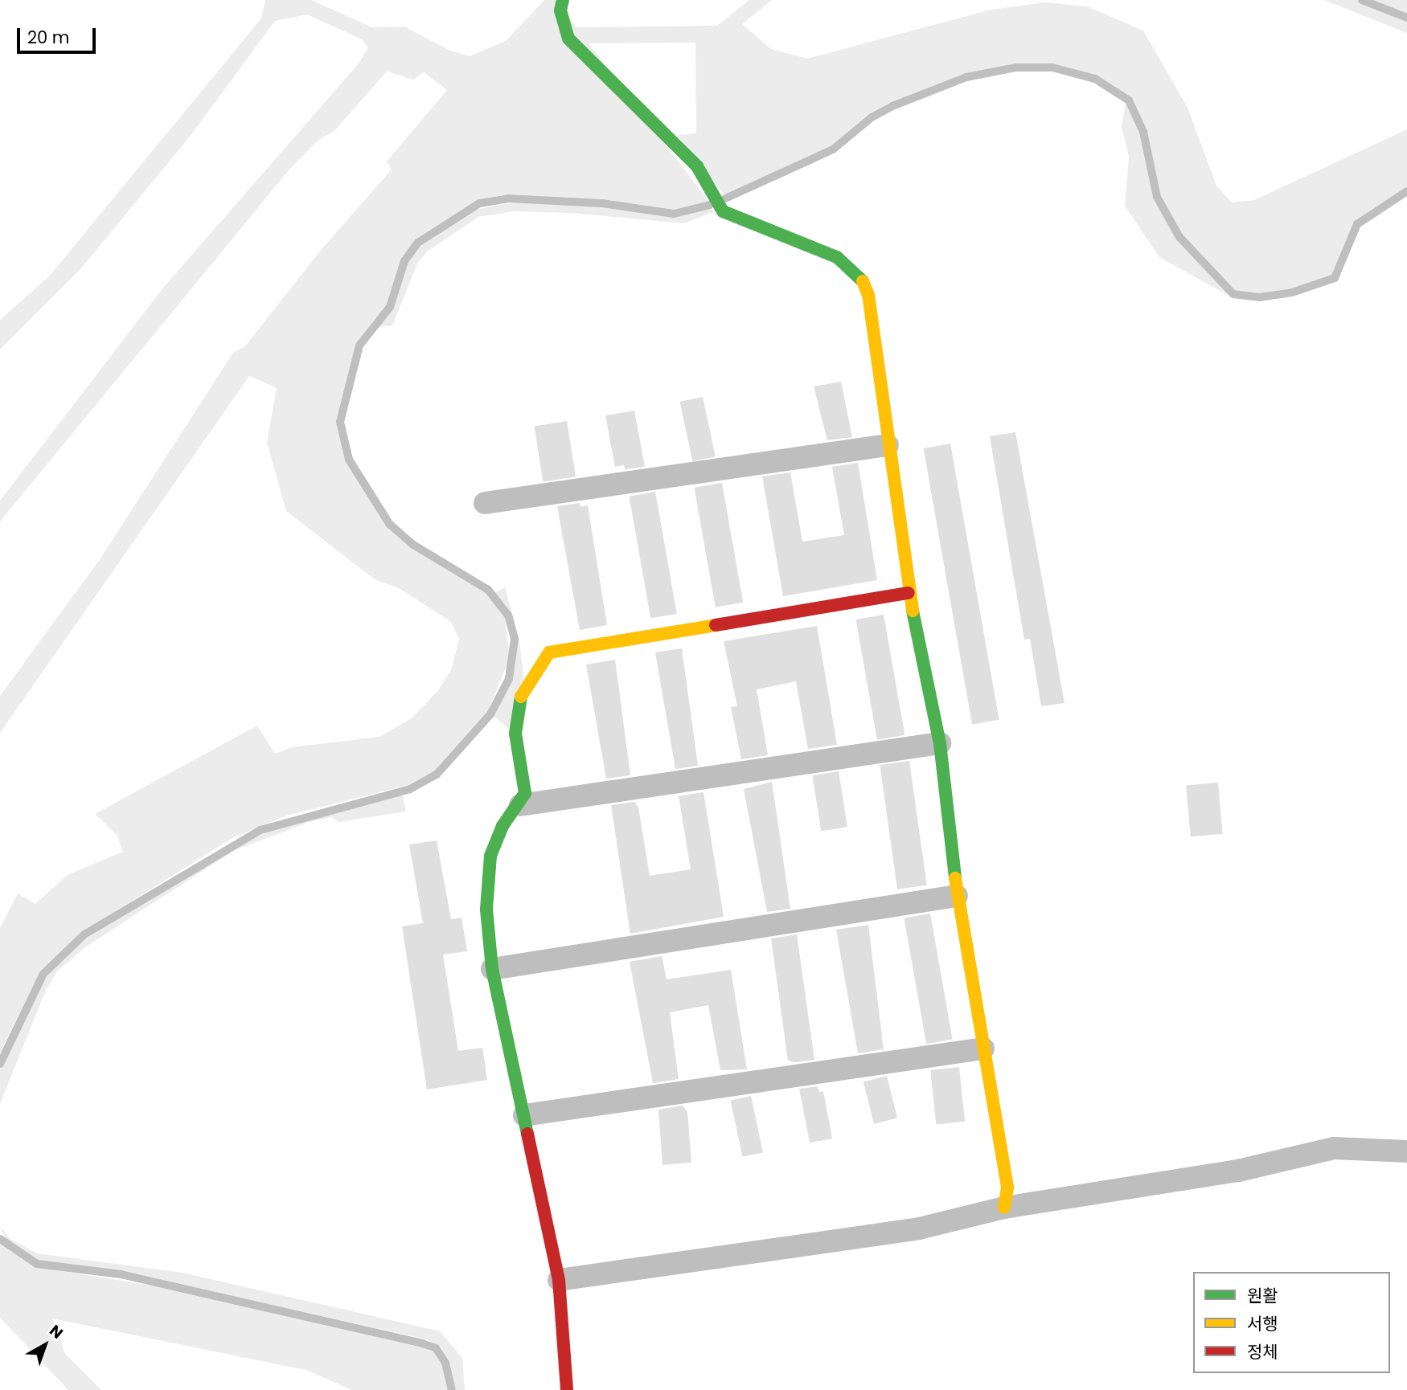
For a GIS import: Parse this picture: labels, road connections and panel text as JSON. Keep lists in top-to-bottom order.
{
  "legend": ["원활", "서행", "정체"],
  "scale_bar": "20 m",
  "north": "top right"
}
